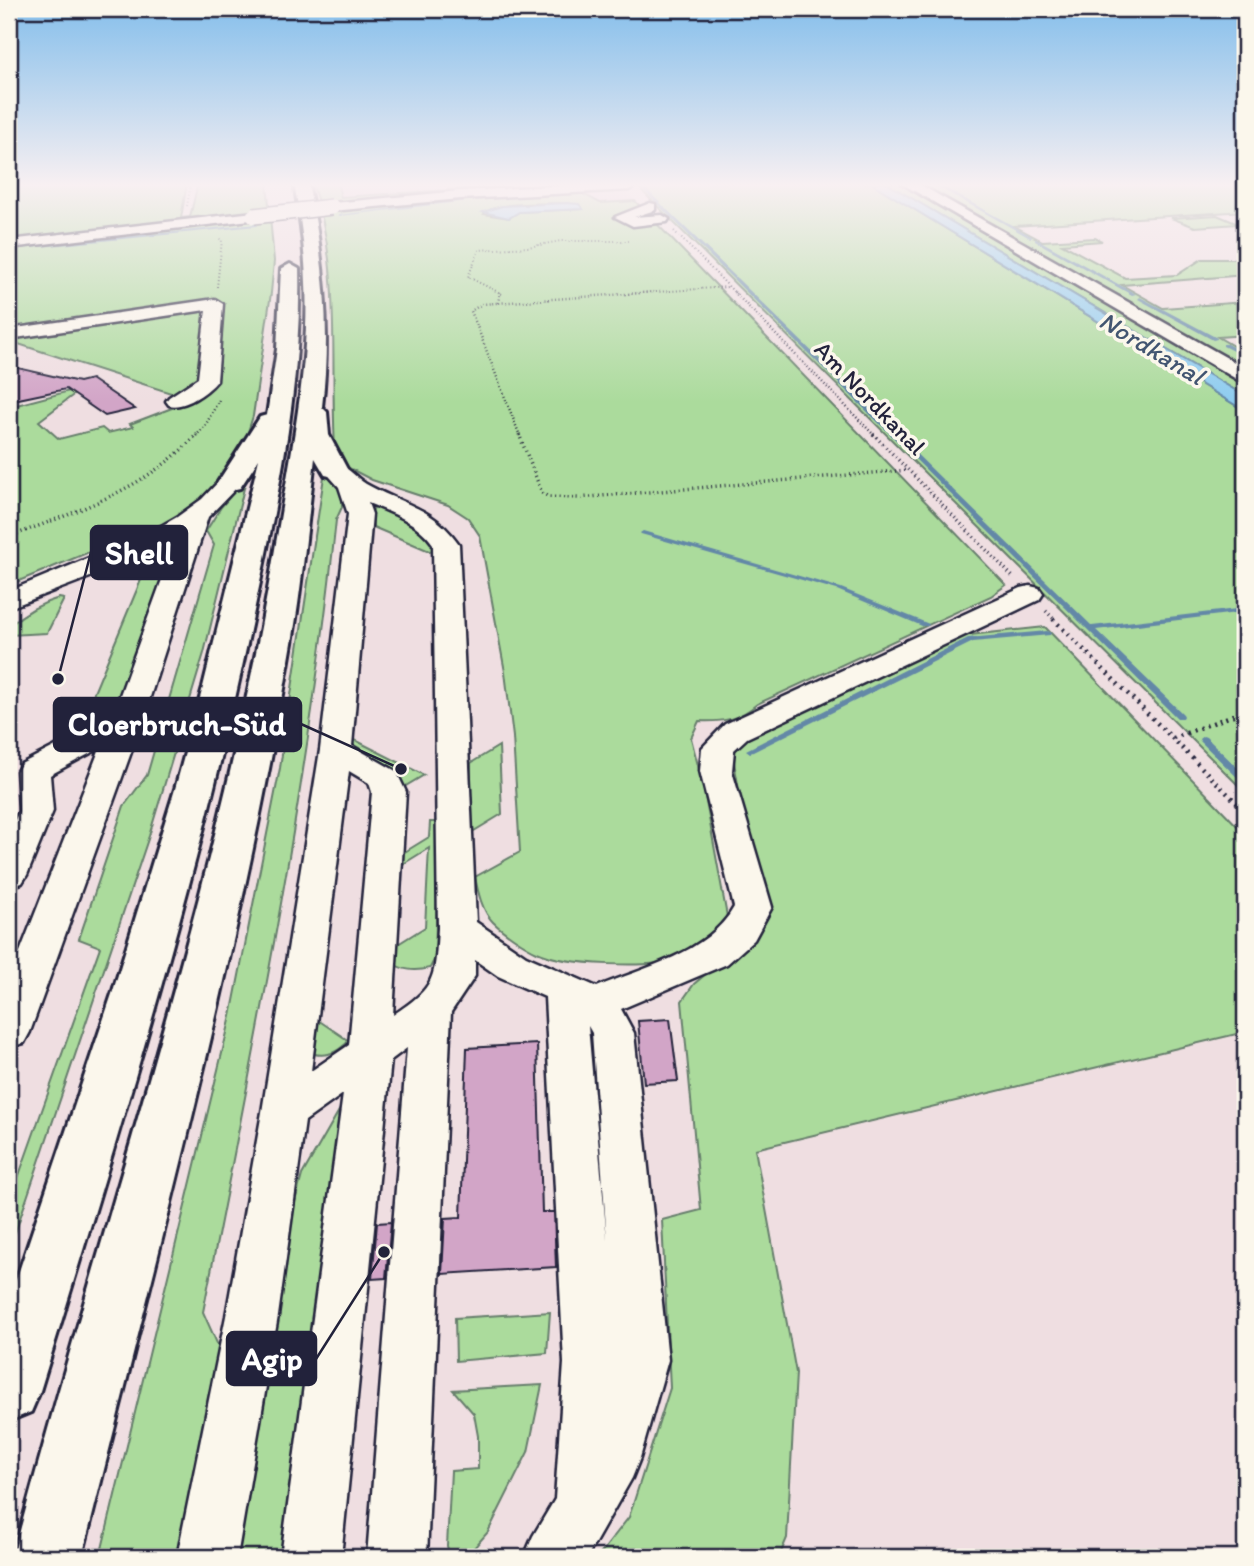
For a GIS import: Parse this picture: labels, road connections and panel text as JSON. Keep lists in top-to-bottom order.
{
  "streets": {
    "path": ["Am Nordkanal"]
  },
  "water": ["Nordkanal"],
  "places": ["Shell", "Cloerbruch-Süd", "Agip"]
}
